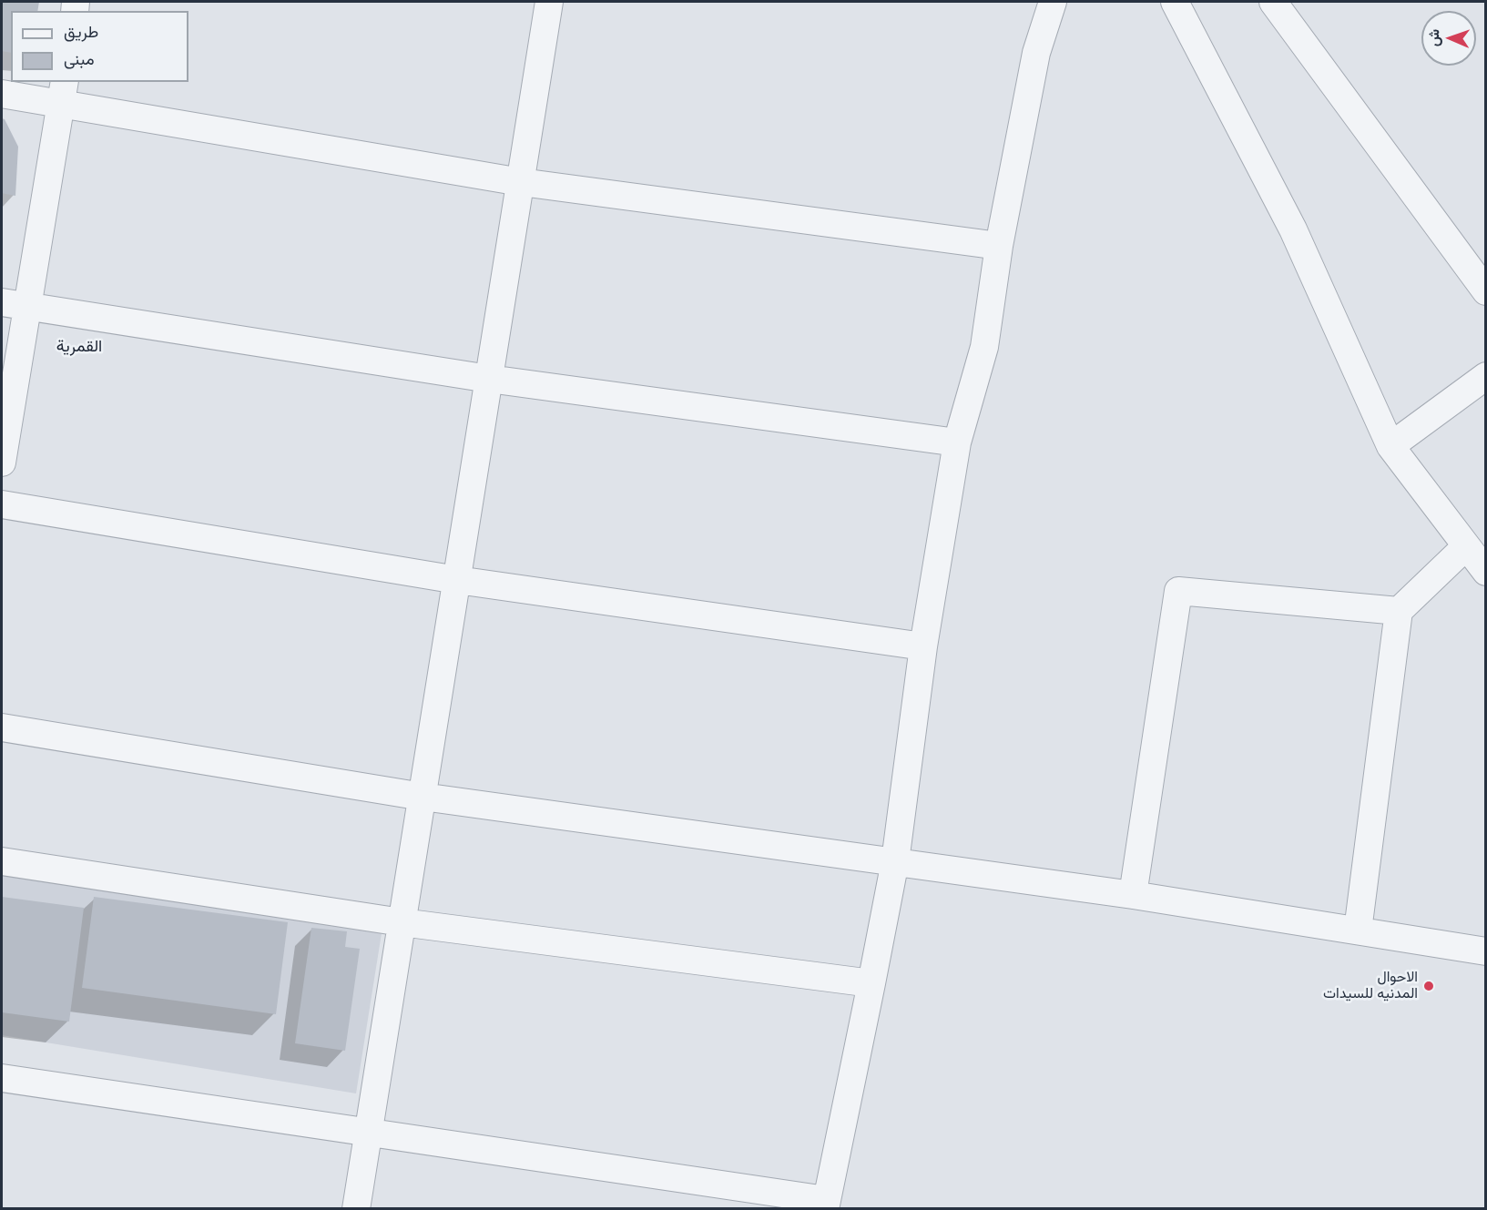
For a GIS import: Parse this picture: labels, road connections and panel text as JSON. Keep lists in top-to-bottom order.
{
  "districts": ["القمرية"],
  "places": ["الاحوال المدنيه للسيدات"],
  "legend": ["طريق", "مبنى"],
  "north": "left"
}
